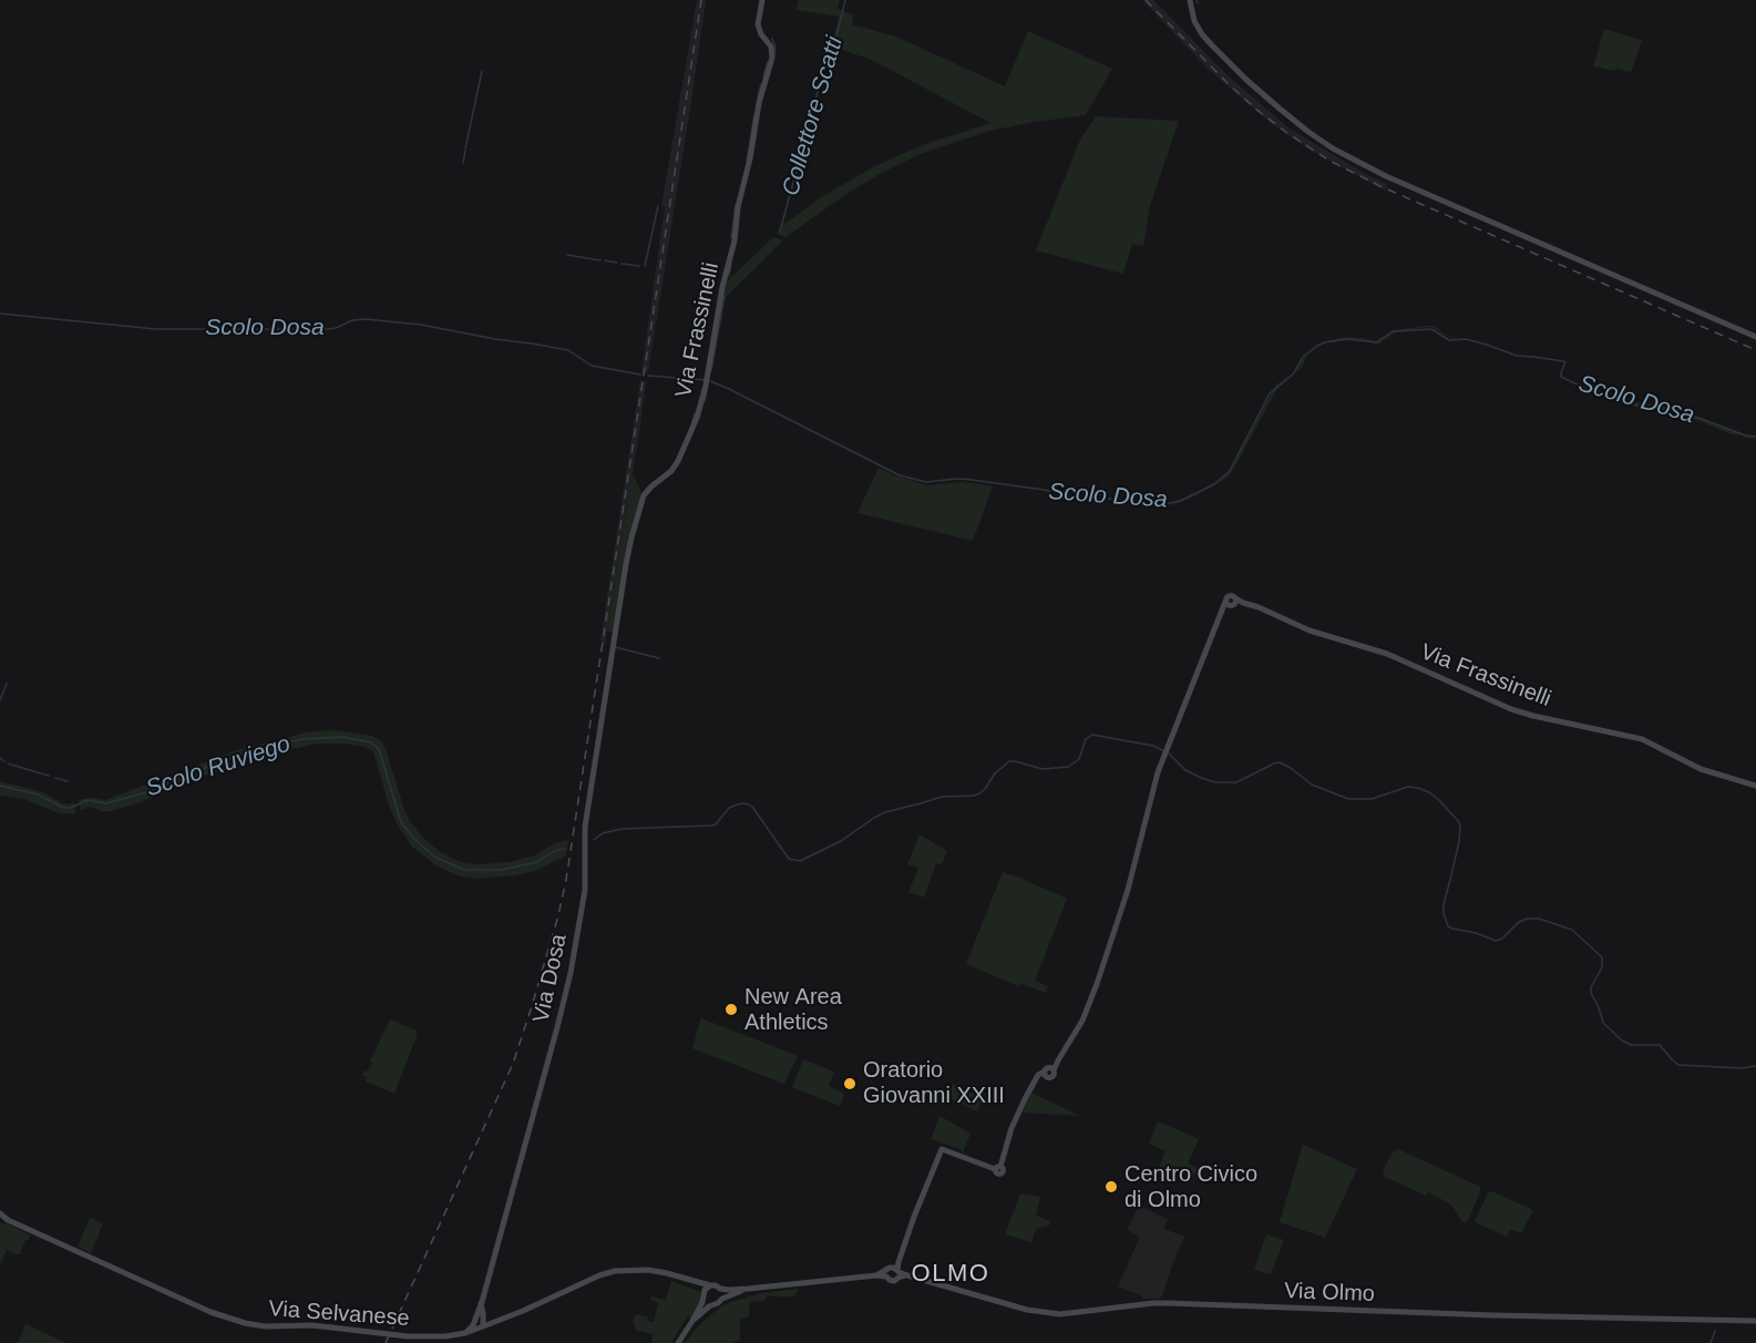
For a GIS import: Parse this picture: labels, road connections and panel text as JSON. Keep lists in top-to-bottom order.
{
  "streets": {
    "street": [
      "Via Frassinelli",
      "Via Dosa",
      "Via Olmo",
      "Via Selvanese"
    ]
  },
  "crossings": [
    ["Via Frassinelli", "Via Dosa"],
    ["Via Frassinelli", "Via Olmo"]
  ],
  "districts": ["OLMO"],
  "water": ["Collettore Scatti", "Scolo Dosa", "Scolo Ruviego"],
  "places": ["New Area Athletics", "Oratorio Giovanni XXIII", "Centro Civico di Olmo"]
}
